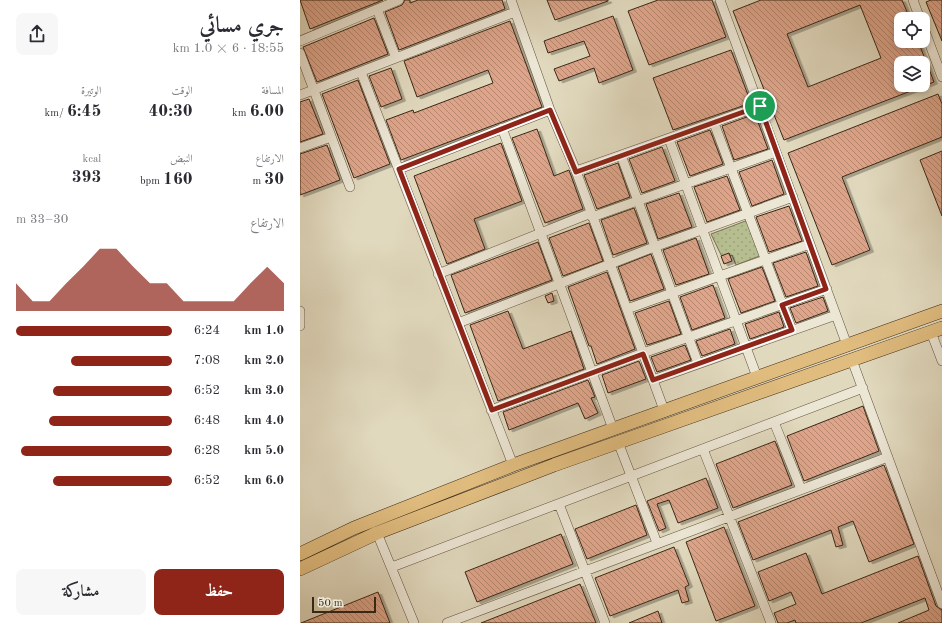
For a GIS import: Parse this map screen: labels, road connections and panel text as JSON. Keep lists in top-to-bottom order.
{
  "scale_bar": "50 m",
  "page": {
    "heading": ["جري مسائي", "18:55 · 6 × 1.0 km"],
    "stats": [
      ["المسافة", "6.00 km"],
      ["الوقت", "40:30"],
      ["الوتيرة", "6:45 /km"],
      ["الارتفاع", "30 m"],
      ["النبض", "160 bpm"],
      ["kcal", "393"]
    ],
    "chart": ["الارتفاع", "30–33 m"],
    "list": [
      {
        "name": "1.0 km",
        "note": "6:24"
      },
      {
        "name": "2.0 km",
        "note": "7:08"
      },
      {
        "name": "3.0 km",
        "note": "6:52"
      },
      {
        "name": "4.0 km",
        "note": "6:48"
      },
      {
        "name": "5.0 km",
        "note": "6:28"
      },
      {
        "name": "6.0 km",
        "note": "6:52"
      }
    ],
    "buttons": ["حفظ", "مشاركة"],
    "scale": "50 m"
  }
}
